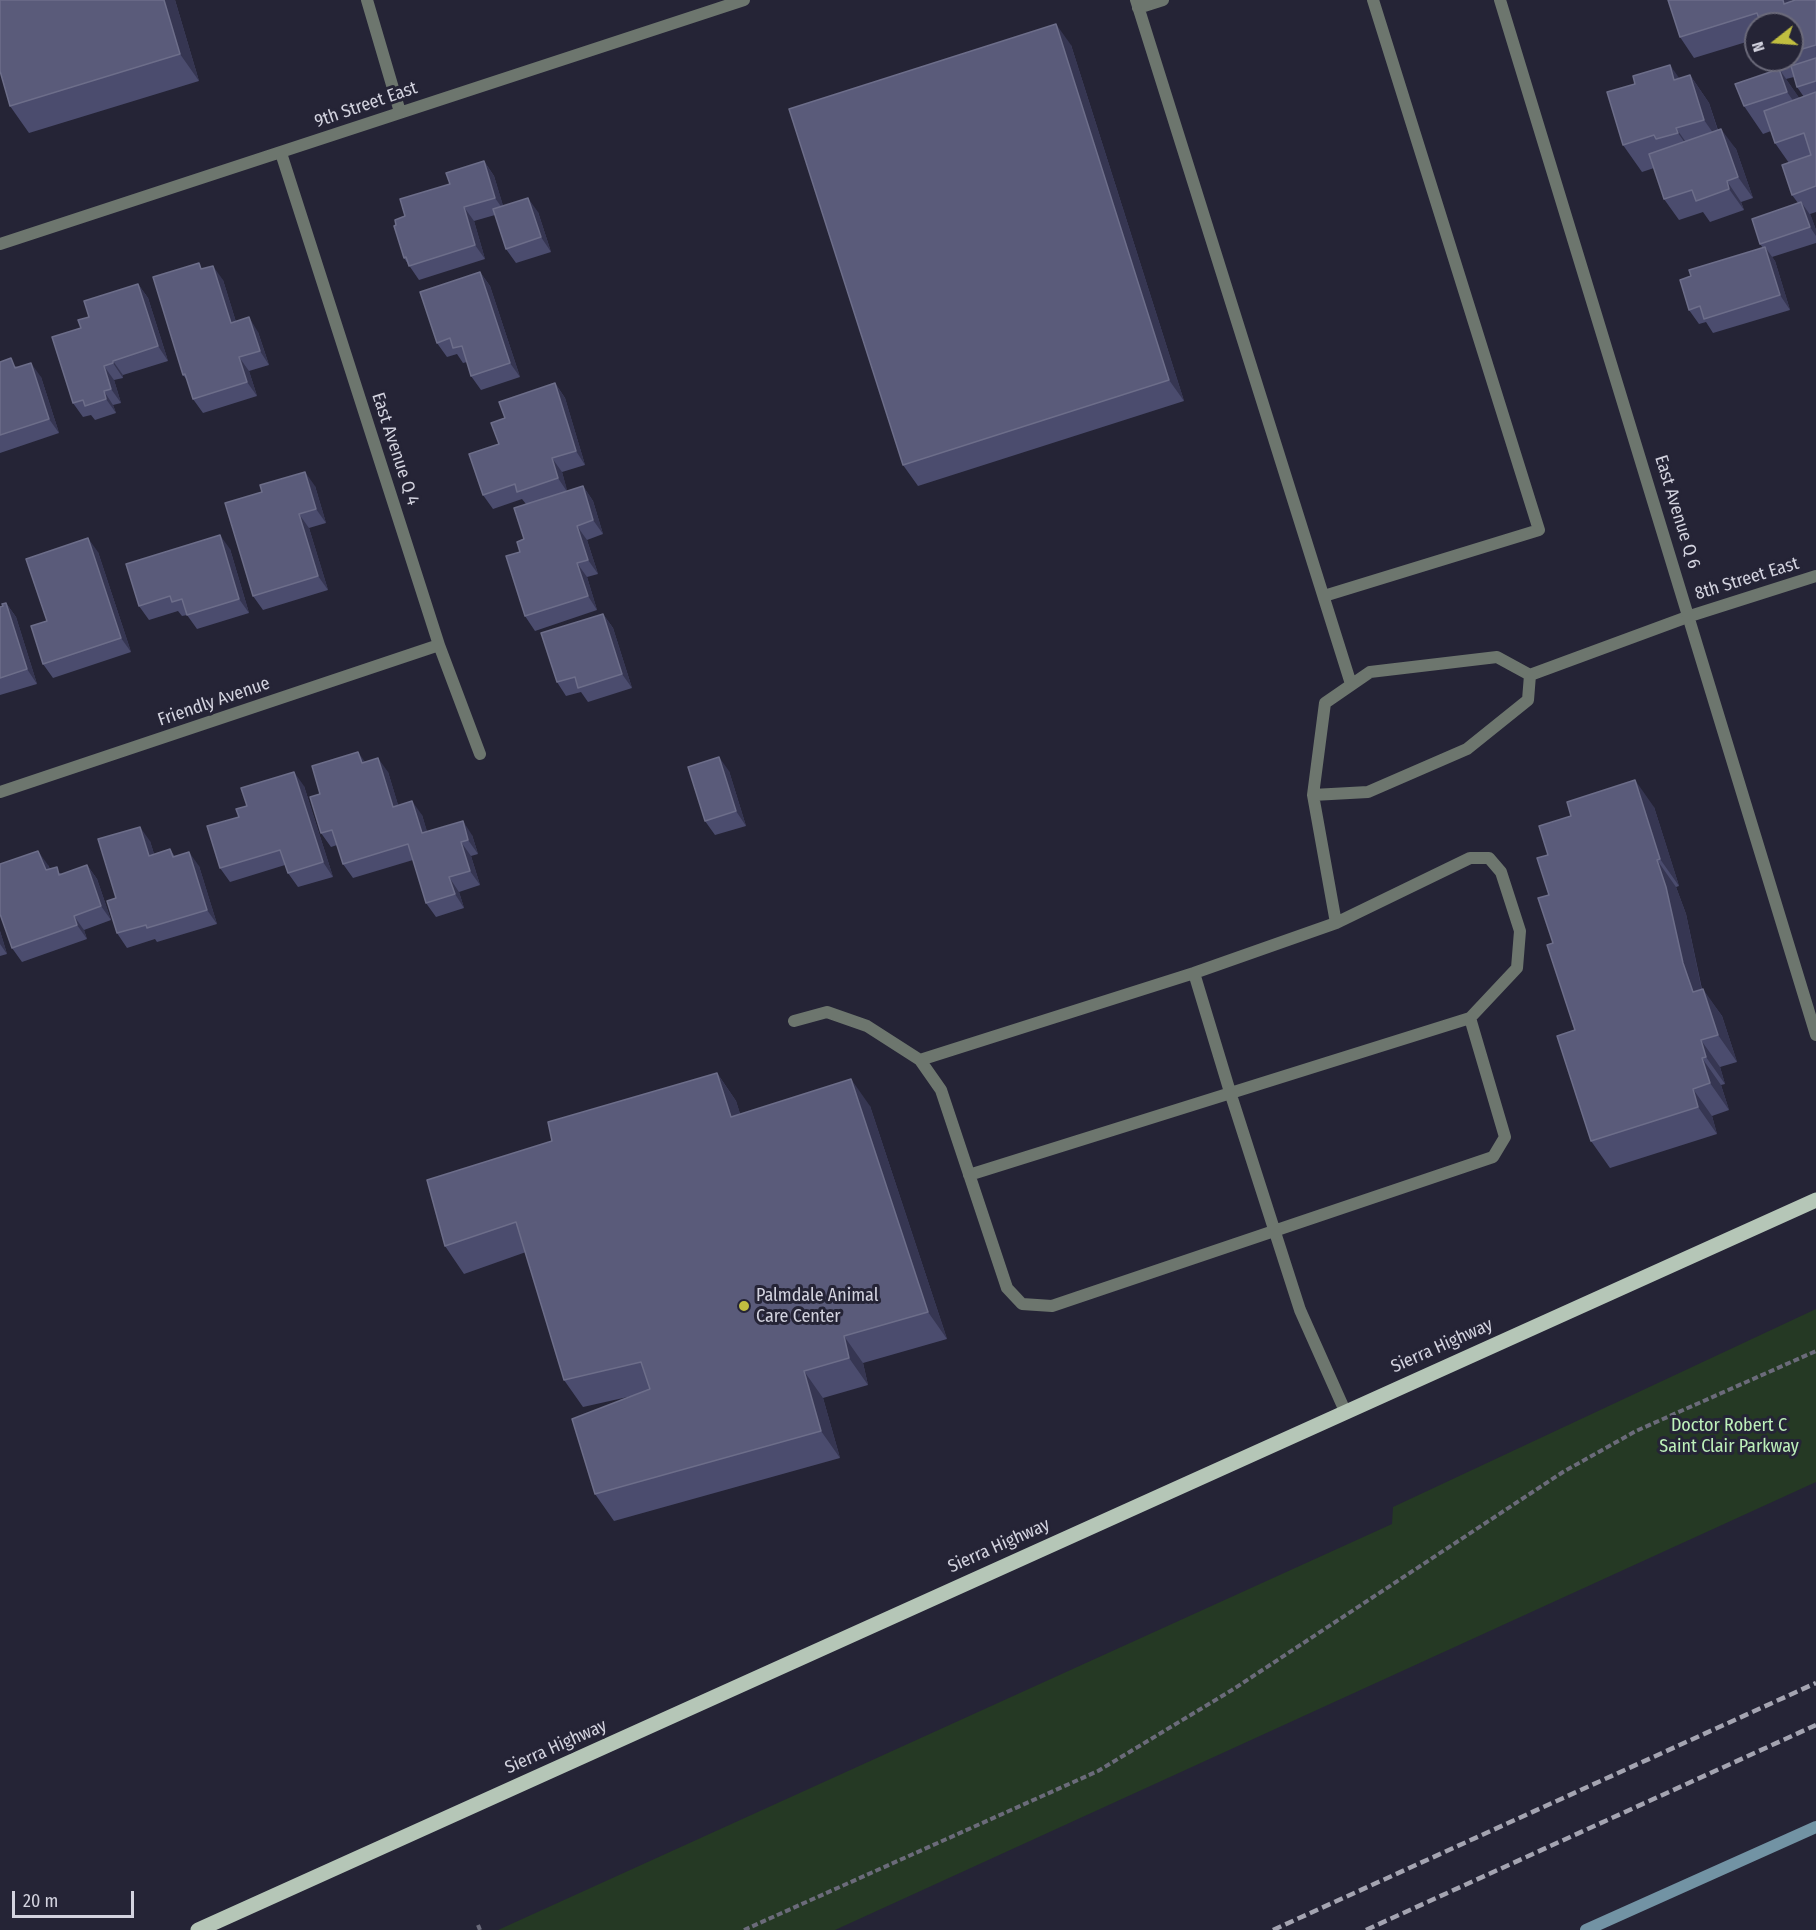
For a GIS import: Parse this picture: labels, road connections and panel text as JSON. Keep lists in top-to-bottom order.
{
  "streets": {
    "main road": ["Sierra Highway"],
    "street": [
      "9th Street East",
      "East Avenue Q 4",
      "East Avenue Q 6",
      "8th Street East",
      "Friendly Avenue"
    ]
  },
  "crossings": [
    ["9th Street East", "East Avenue Q 4"],
    ["East Avenue Q 4", "Friendly Avenue"],
    ["East Avenue Q 6", "8th Street East"]
  ],
  "parks": ["Doctor Robert C Saint Clair Parkway"],
  "places": ["Palmdale Animal Care Center"],
  "scale_bar": "20 m",
  "north": "left"
}
